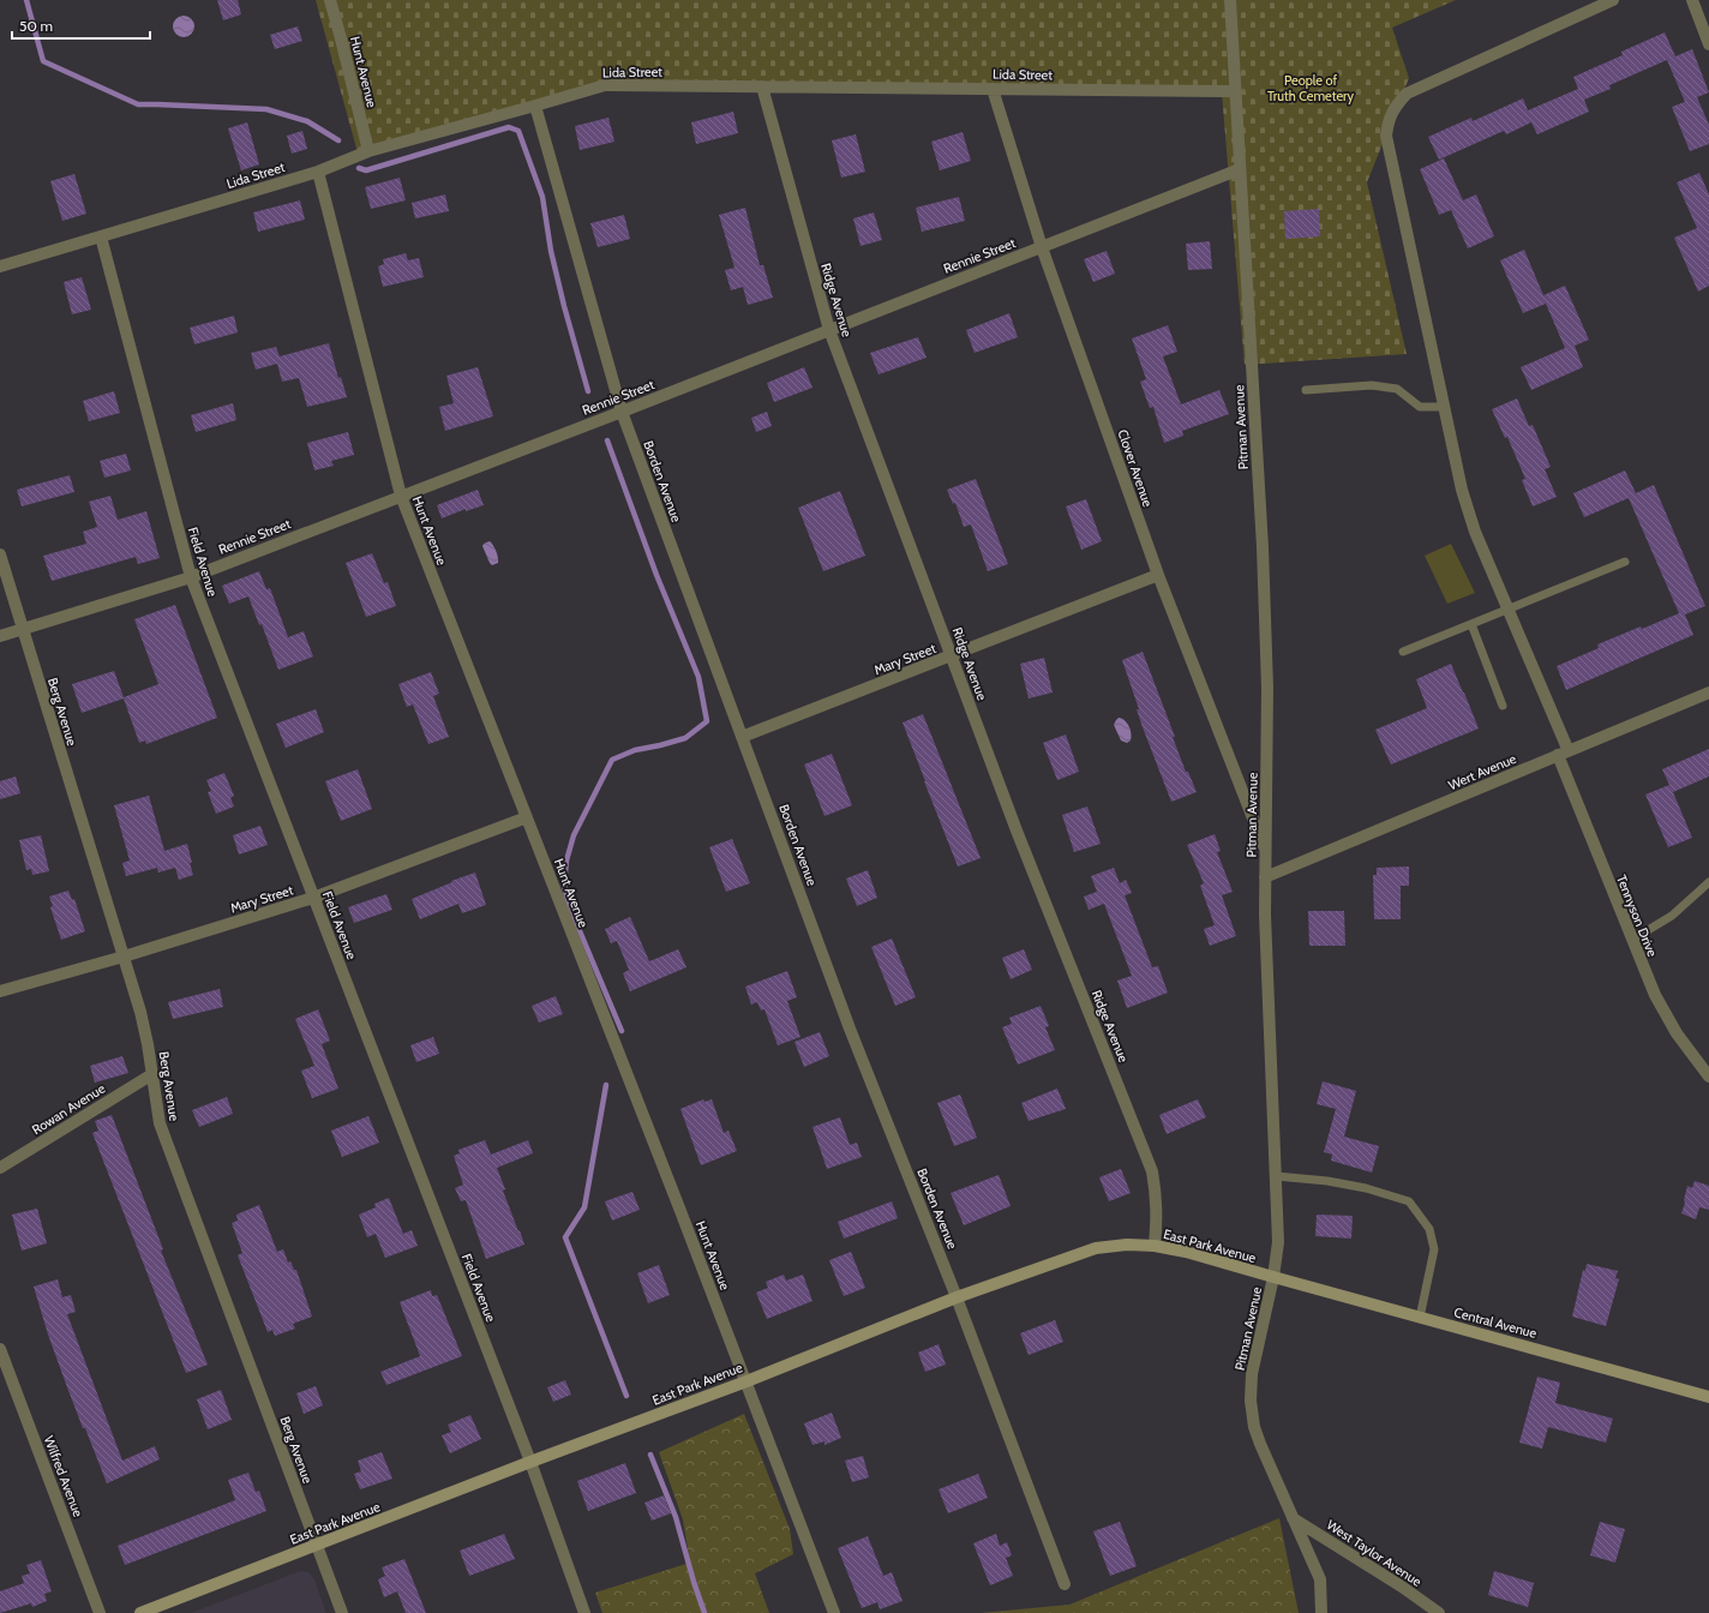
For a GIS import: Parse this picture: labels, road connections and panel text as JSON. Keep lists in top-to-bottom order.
{
  "streets": {
    "street": [
      "Hunt Avenue",
      "Lida Street",
      "Rennie Street",
      "Ridge Avenue",
      "Pitman Avenue",
      "Clover Avenue",
      "Borden Avenue",
      "Field Avenue",
      "Mary Street",
      "Berg Avenue",
      "Wert Avenue",
      "Tennyson Drive",
      "Rowan Avenue",
      "East Park Avenue",
      "Central Avenue",
      "Wilfred Avenue",
      "West Taylor Avenue"
    ]
  },
  "crossings": [
    ["Hunt Avenue", "Lida Street"],
    ["Hunt Avenue", "Rennie Street"],
    ["Hunt Avenue", "Mary Street"],
    ["Hunt Avenue", "East Park Avenue"],
    ["Lida Street", "Ridge Avenue"],
    ["Lida Street", "Pitman Avenue"],
    ["Lida Street", "Clover Avenue"],
    ["Lida Street", "Borden Avenue"],
    ["Lida Street", "Field Avenue"],
    ["Rennie Street", "Ridge Avenue"],
    ["Rennie Street", "Pitman Avenue"],
    ["Rennie Street", "Clover Avenue"],
    ["Rennie Street", "Borden Avenue"],
    ["Rennie Street", "Field Avenue"],
    ["Rennie Street", "Berg Avenue"],
    ["Ridge Avenue", "Mary Street"],
    ["Ridge Avenue", "East Park Avenue"],
    ["Pitman Avenue", "Clover Avenue"],
    ["Pitman Avenue", "Wert Avenue"],
    ["Pitman Avenue", "East Park Avenue"],
    ["Pitman Avenue", "Central Avenue"],
    ["Pitman Avenue", "West Taylor Avenue"],
    ["Clover Avenue", "Mary Street"],
    ["Borden Avenue", "Mary Street"],
    ["Borden Avenue", "East Park Avenue"],
    ["Field Avenue", "Mary Street"],
    ["Field Avenue", "East Park Avenue"],
    ["Mary Street", "Berg Avenue"],
    ["Berg Avenue", "Rowan Avenue"],
    ["Berg Avenue", "East Park Avenue"],
    ["Wert Avenue", "Tennyson Drive"],
    ["East Park Avenue", "Central Avenue"]
  ],
  "parks": ["People of Truth Cemetery"],
  "scale_bar": "50 m"
}
